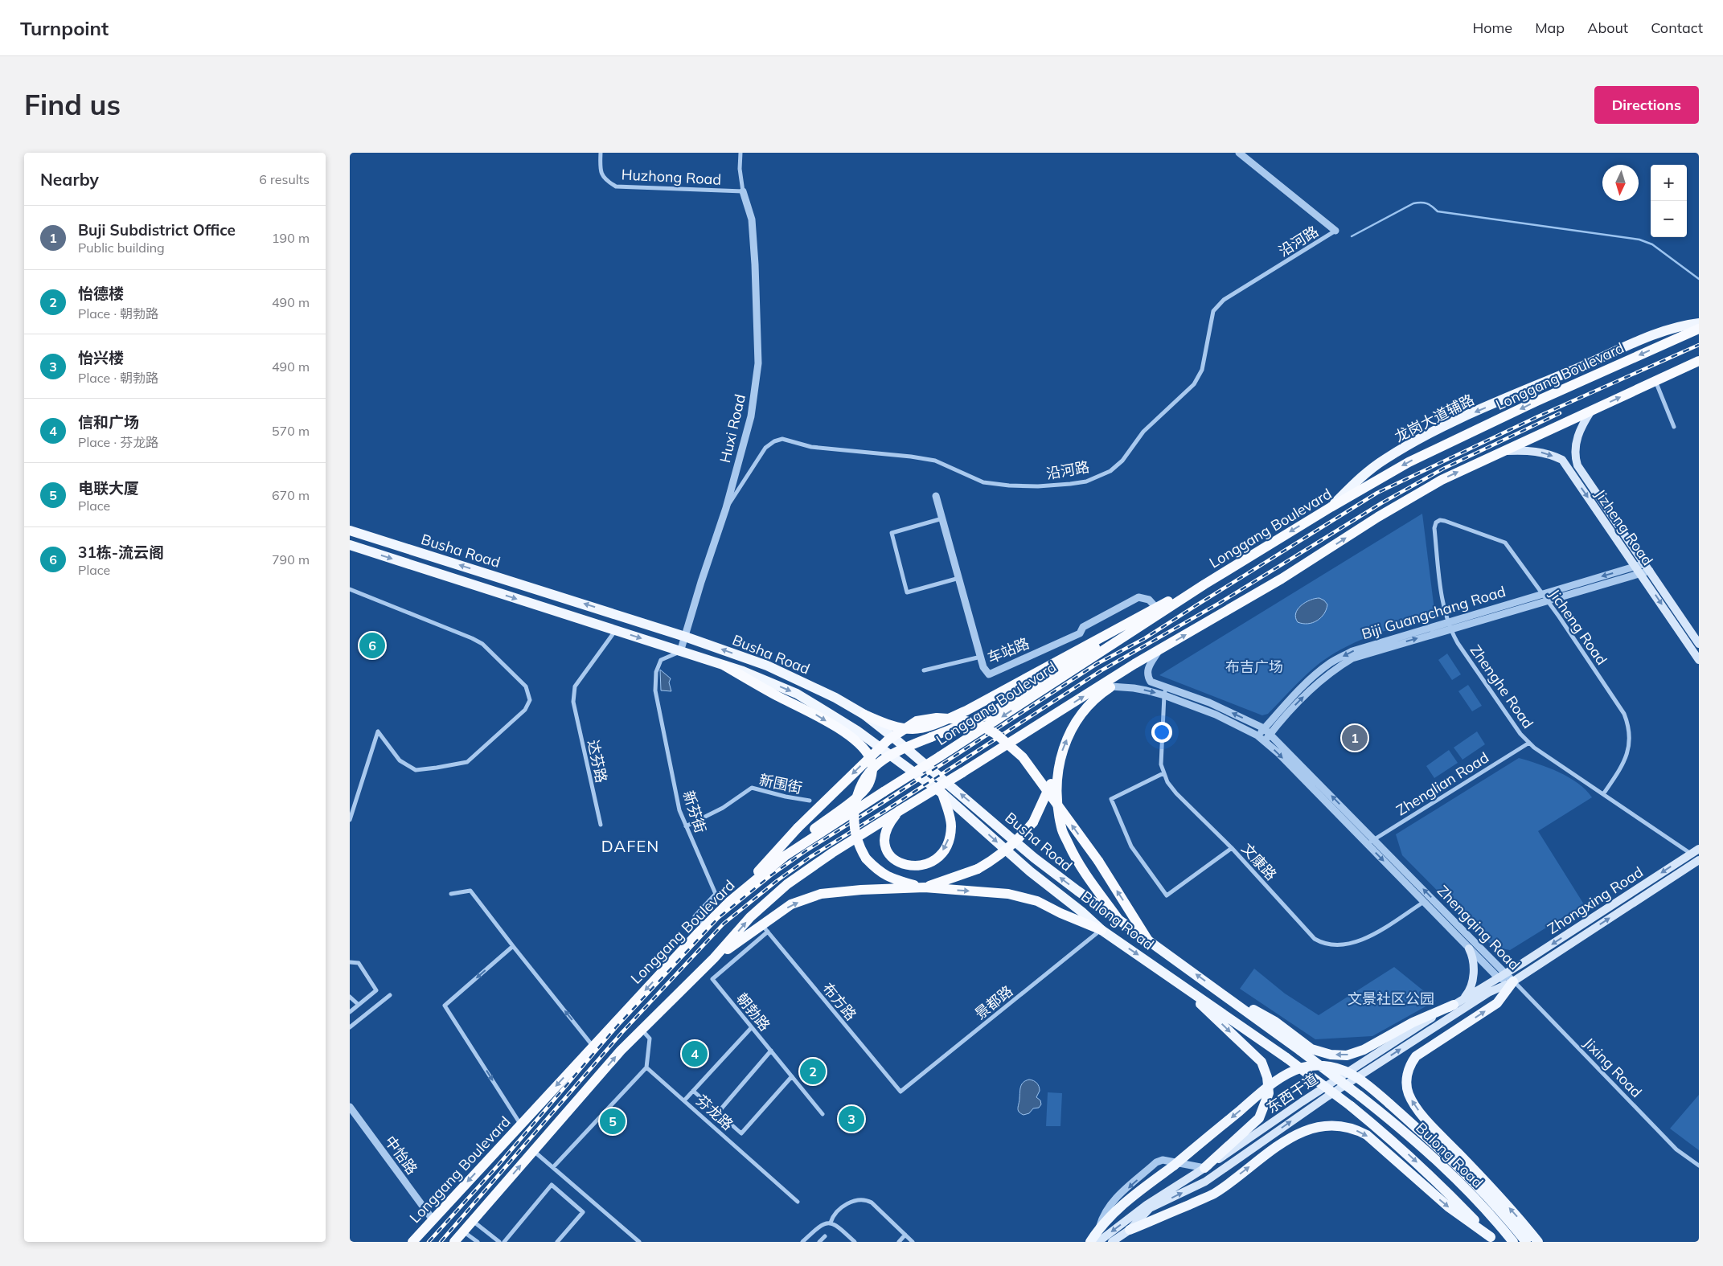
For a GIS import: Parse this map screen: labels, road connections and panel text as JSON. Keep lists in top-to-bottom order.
{
  "streets": {
    "highway": ["Longgang Boulevard"],
    "main road": [
      "龙岗大道辅路",
      "Jizheng Road",
      "Busha Road",
      "Zhongxing Road",
      "Bulong Road",
      "东西干道"
    ],
    "street": [
      "Huzhong Road",
      "沿河路",
      "Huxi Road",
      "Biji Guangchang Road",
      "Jicheng Road",
      "车站路",
      "Zhenghe Road",
      "达芬路",
      "新围街",
      "Zhenglian Road",
      "新芬街",
      "文康路",
      "Zhengqing Road",
      "布方路",
      "景都路",
      "朝勃路",
      "Jixing Road",
      "芬龙路",
      "中怡路"
    ]
  },
  "crossings": [
    ["Huzhong Road", "Huxi Road"],
    ["沿河路", "Huxi Road"],
    ["Longgang Boulevard", "龙岗大道辅路"],
    ["Longgang Boulevard", "新芬街"],
    ["Longgang Boulevard", "中怡路"],
    ["Huxi Road", "Busha Road"],
    ["Huxi Road", "新芬街"],
    ["Jizheng Road", "Biji Guangchang Road"],
    ["Busha Road", "达芬路"],
    ["Busha Road", "新芬街"],
    ["Busha Road", "Bulong Road"],
    ["Biji Guangchang Road", "Jicheng Road"],
    ["Biji Guangchang Road", "Zhenghe Road"],
    ["Biji Guangchang Road", "Zhengqing Road"],
    ["Jicheng Road", "Zhenghe Road"],
    ["Zhenghe Road", "Zhenglian Road"],
    ["Zhenghe Road", "Zhongxing Road"],
    ["新围街", "新芬街"],
    ["Zhenglian Road", "Zhengqing Road"],
    ["文康路", "Zhengqing Road"],
    ["Zhongxing Road", "Zhengqing Road"],
    ["Zhongxing Road", "Jixing Road"],
    ["Zhongxing Road", "东西干道"],
    ["Bulong Road", "景都路"],
    ["Zhengqing Road", "Jixing Road"],
    ["Zhengqing Road", "东西干道"],
    ["布方路", "景都路"],
    ["布方路", "朝勃路"],
    ["Jixing Road", "东西干道"]
  ],
  "one_way": ["龙岗大道辅路"],
  "districts": ["DAFEN"],
  "parks": ["布吉广场", "文景社区公园"],
  "north": "bottom",
  "page": {
    "header": "Turnpoint",
    "nav": [
      "Home",
      "Map",
      "About",
      "Contact"
    ],
    "buttons": "Directions",
    "title": "Find us",
    "heading": ["Nearby", "6 results"],
    "map_buttons": ["+", "−"],
    "list": [
      {
        "mark": "1",
        "name": "Buji Subdistrict Office",
        "note": "Public building",
        "value": "190 m"
      },
      {
        "mark": "2",
        "name": "怡德楼",
        "note": "Place · 朝勃路",
        "value": "490 m"
      },
      {
        "mark": "3",
        "name": "怡兴楼",
        "note": "Place · 朝勃路",
        "value": "490 m"
      },
      {
        "mark": "4",
        "name": "信和广场",
        "note": "Place · 芬龙路",
        "value": "570 m"
      },
      {
        "mark": "5",
        "name": "电联大厦",
        "note": "Place",
        "value": "670 m"
      },
      {
        "mark": "6",
        "name": "31栋-流云阁",
        "note": "Place",
        "value": "790 m"
      }
    ],
    "pins": [
      "6",
      "1",
      "4",
      "2",
      "3",
      "5"
    ]
  }
}
